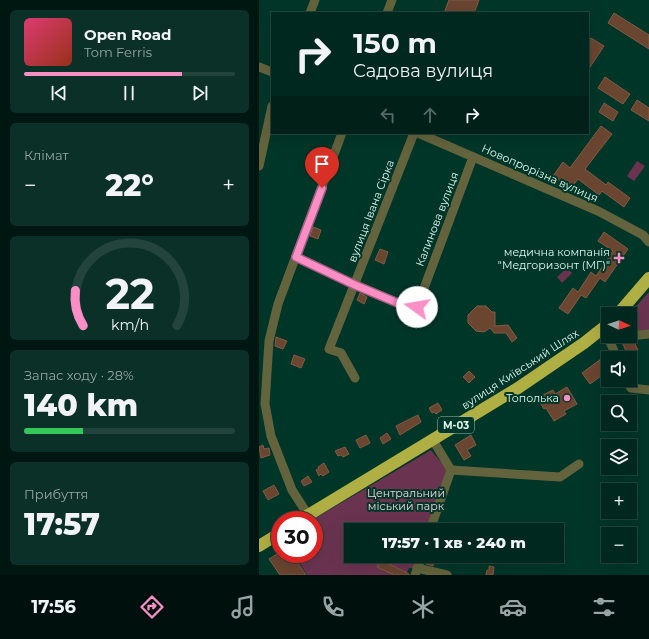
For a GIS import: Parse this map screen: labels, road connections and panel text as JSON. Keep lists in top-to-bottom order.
{
  "streets": {
    "highway": ["вулиця Київський Шлях", "М-03"],
    "street": ["Новопрорізна вулиця", "вулиця Івана Сірка", "Калинова вулиця"]
  },
  "crossings": [
    ["Новопрорізна вулиця", "Калинова вулиця"],
    ["вулиця Івана Сірка", "Калинова вулиця"]
  ],
  "parks": ["Центральний міський парк"],
  "places": {
    "health": ["медична компанія \"Медгоризонт (МГ)\""],
    "other": ["Тополька"]
  },
  "north": "right",
  "page": {
    "turn": ["150 m", "Садова вулиця"],
    "song": ["Open Road", "Tom Ferris"],
    "tile": [
      "Клімат",
      ["Запас ходу · 28%", "140 km"],
      ["Прибуття", "17:57"]
    ],
    "heat": ["−", "22°", "+"],
    "map_buttons": ["+", "−"],
    "limit": "30",
    "trip": "17:57 · 1 хв · 240 m",
    "tabs": "17:56",
    "gauge": ["22", "km/h"]
  }
}
